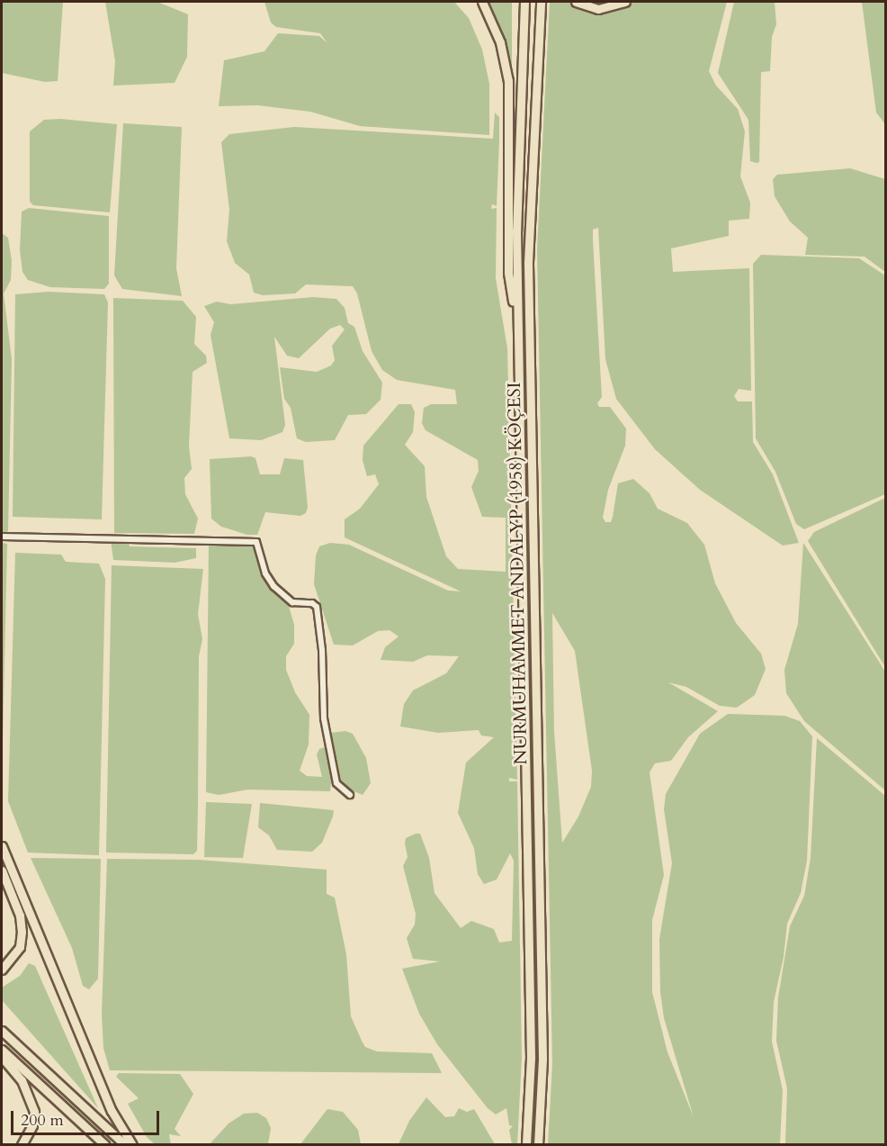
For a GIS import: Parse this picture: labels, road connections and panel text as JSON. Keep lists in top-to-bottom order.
{
  "streets": {
    "main road": ["NURMUHAMMET ANDALYP (1958) KÖÇESI"]
  },
  "scale_bar": "200 m"
}
